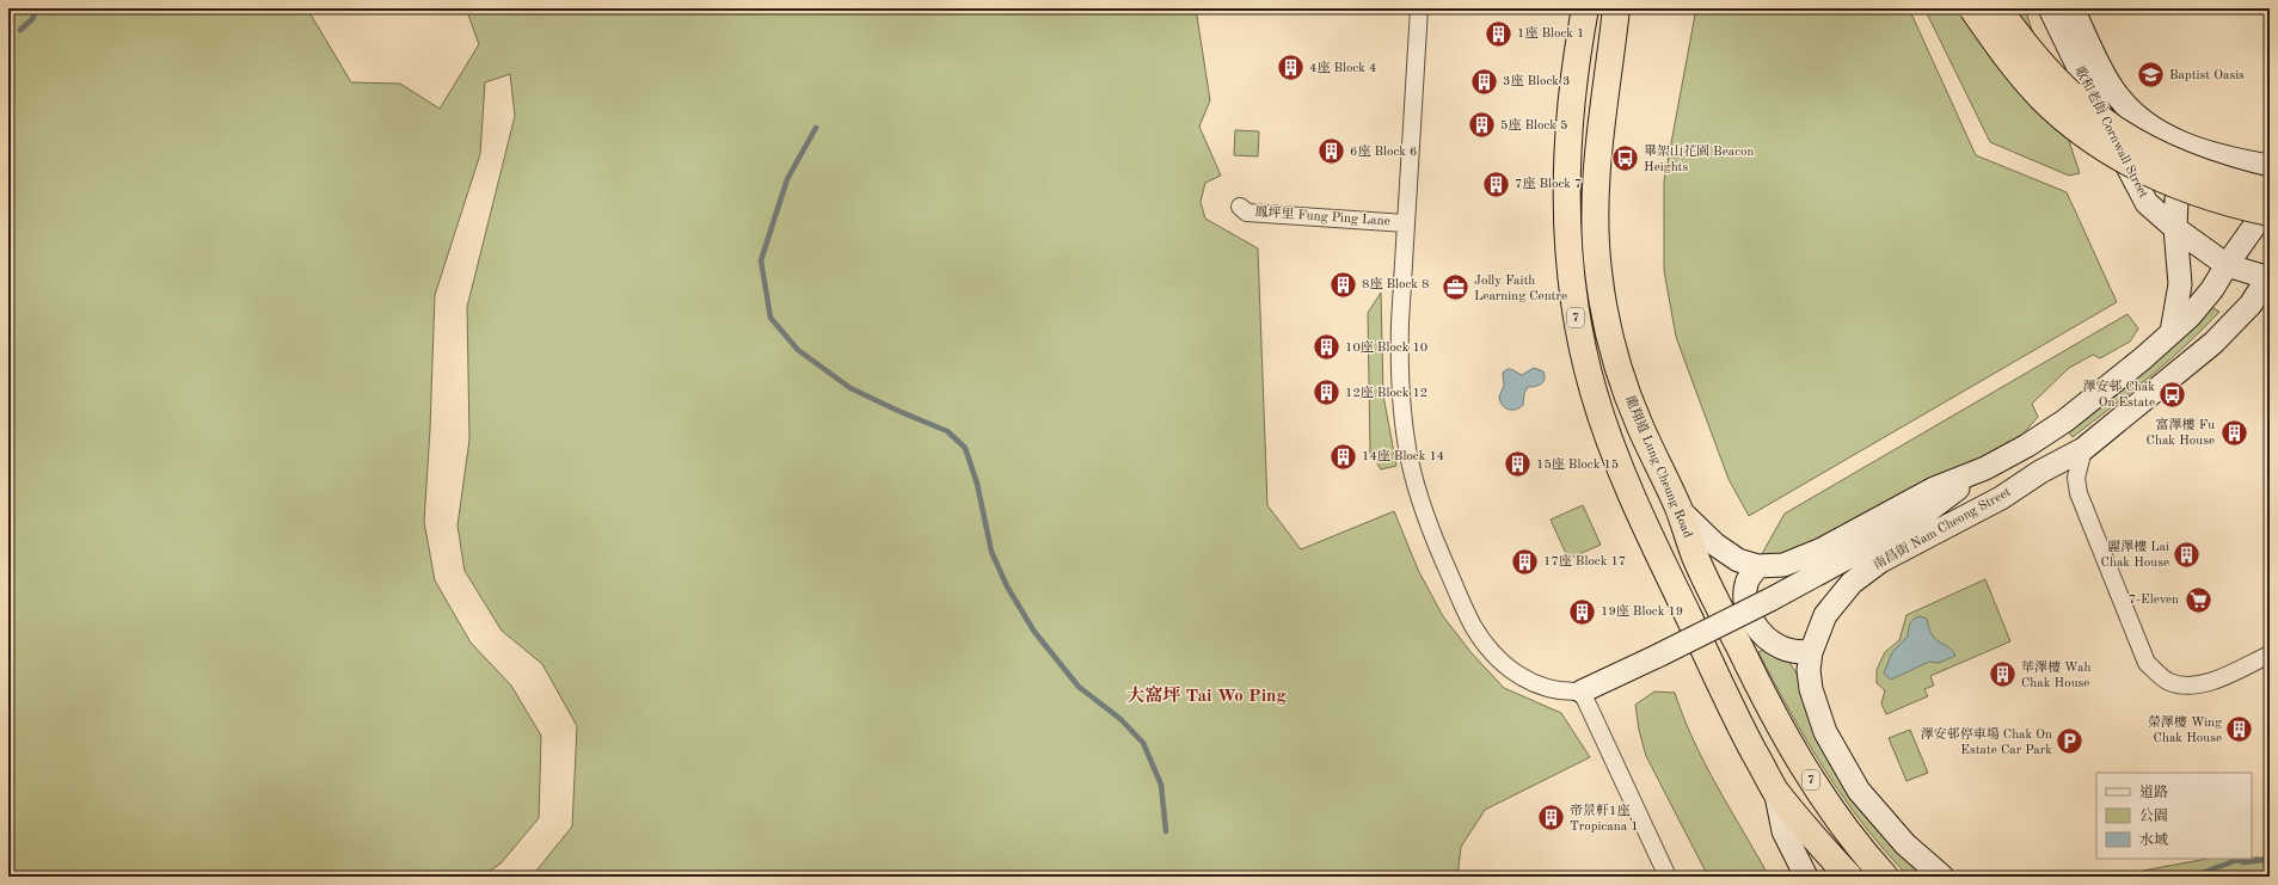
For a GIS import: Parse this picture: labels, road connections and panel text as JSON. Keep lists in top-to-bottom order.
{
  "streets": {
    "main road": [
      "歌和老街 Cornwall Street",
      "7",
      "龍翔道 Lung Cheung Road",
      "南昌街 Nam Cheong Street"
    ],
    "street": ["鳳坪里 Fung Ping Lane"]
  },
  "crossings": [
    ["歌和老街 Cornwall Street", "南昌街 Nam Cheong Street"],
    ["龍翔道 Lung Cheung Road", "南昌街 Nam Cheong Street"]
  ],
  "districts": ["大窩坪 Tai Wo Ping"],
  "places": {
    "building": [
      "1座 Block 1",
      "4座 Block 4",
      "3座 Block 3",
      "5座 Block 5",
      "6座 Block 6",
      "7座 Block 7",
      "8座 Block 8",
      "10座 Block 10",
      "12座 Block 12",
      "富澤樓 Fu Chak House",
      "14座 Block 14",
      "15座 Block 15",
      "麗澤樓 Lai Chak House",
      "17座 Block 17",
      "19座 Block 19",
      "華澤樓 Wah Chak House",
      "榮澤樓 Wing Chak House",
      "帝景軒1座 Tropicana 1"
    ],
    "school or university": ["Baptist Oasis"],
    "bus stop": ["畢架山花園 Beacon Heights", "澤安邨 Chak On Estate"],
    "office": ["Jolly Faith Learning Centre"],
    "supermarket": ["7-Eleven"],
    "parking": ["澤安邨停車場 Chak On Estate Car Park"]
  },
  "legend": ["道路", "公園", "水域"]
}
